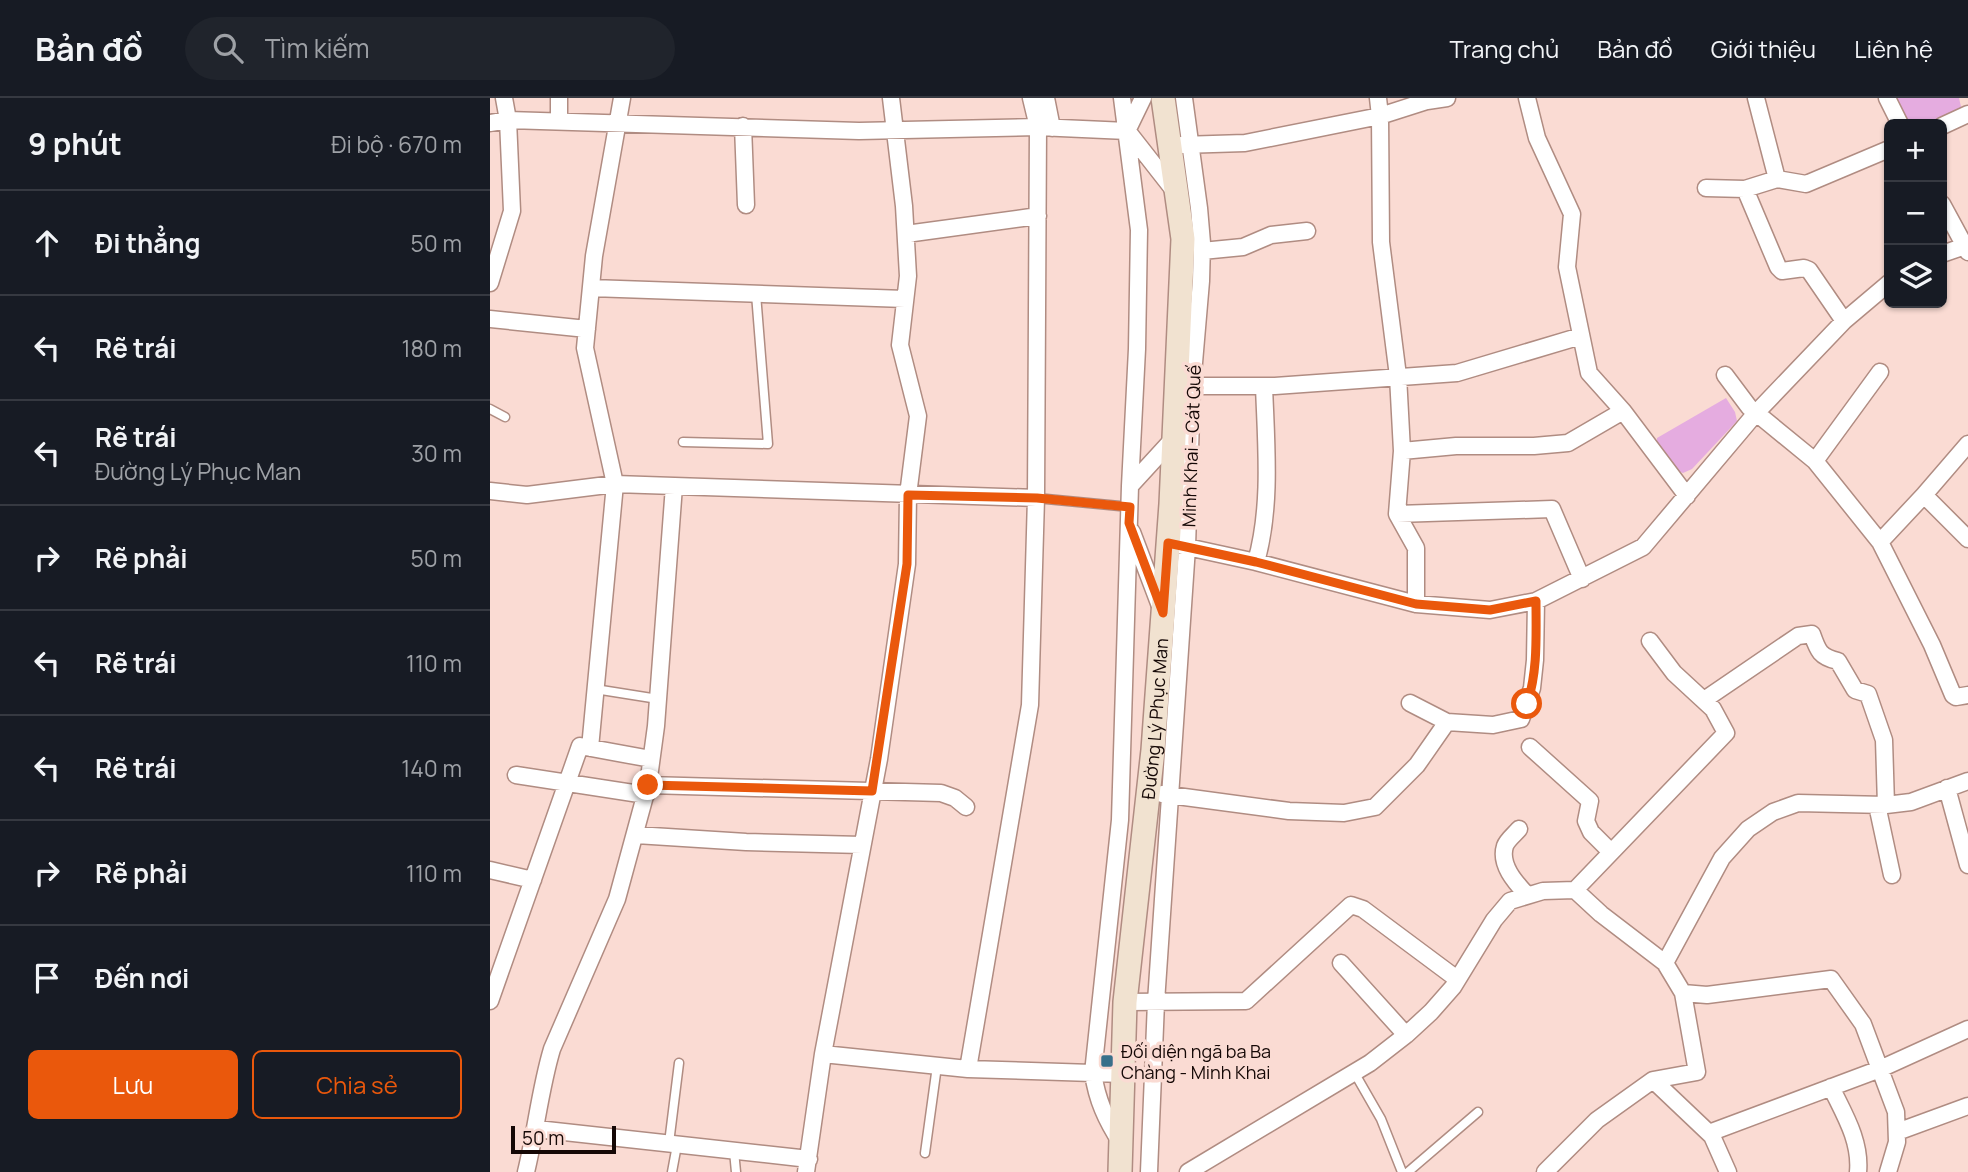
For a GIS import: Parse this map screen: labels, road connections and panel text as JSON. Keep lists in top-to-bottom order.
{
  "streets": {
    "main road": ["Đường Lý Phục Man"],
    "street": ["Minh Khai - Cát Quế"]
  },
  "crossings": [
    ["Minh Khai - Cát Quế", "Đường Lý Phục Man"]
  ],
  "places": {
    "transit": ["Đối diện ngã ba Ba Chàng - Minh Khai"]
  },
  "scale_bar": "50 m",
  "page": {
    "header": "Bản đồ",
    "search": "Tìm kiếm",
    "nav": [
      "Trang chủ",
      "Bản đồ",
      "Giới thiệu",
      "Liên hệ"
    ],
    "heading": ["9 phút", "Đi bộ · 670 m"],
    "map_buttons": ["+", "−"],
    "list": [
      ["Đi thẳng", "50 m"],
      ["Rẽ trái", "180 m"],
      ["Rẽ trái", "Đường Lý Phục Man", "30 m"],
      ["Rẽ phải", "50 m"],
      ["Rẽ trái", "110 m"],
      ["Rẽ trái", "140 m"],
      ["Rẽ phải", "110 m"],
      "Đến nơi"
    ],
    "buttons": ["Lưu", "Chia sẻ"],
    "scale": "50 m"
  }
}
